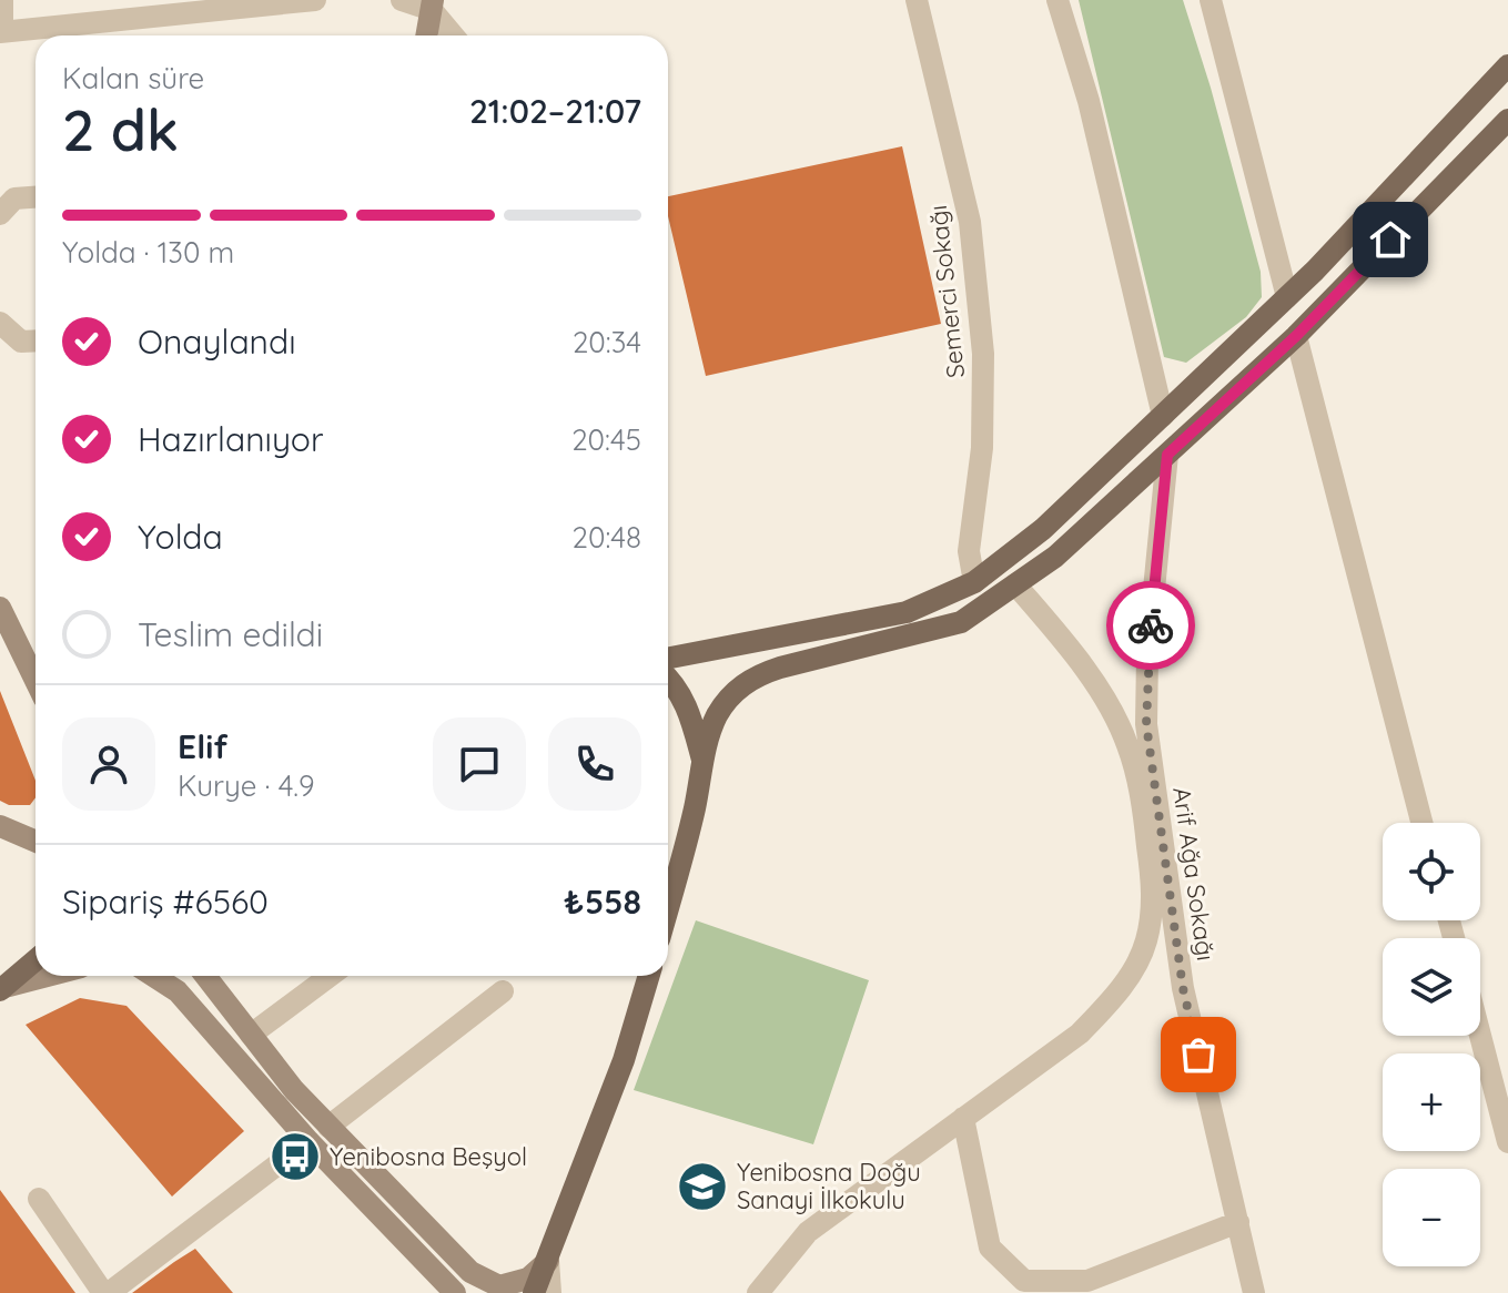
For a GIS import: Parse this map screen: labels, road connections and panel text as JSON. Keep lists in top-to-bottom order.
{
  "streets": {
    "street": ["Semerci Sokağı", "Arif Ağa Sokağı"]
  },
  "places": {
    "bus stop": ["Yenibosna Beşyol"],
    "school or university": ["Yenibosna Doğu Sanayi İlkokulu"]
  },
  "page": {
    "heading": ["2 dk", "Kalan süre", "21:02–21:07"],
    "panel": [
      "Elif",
      "Kurye · 4.9",
      "Sipariş #6560",
      "₺558"
    ],
    "bar": "Yolda · 130 m",
    "list": [
      ["Onaylandı", "20:34"],
      ["Hazırlanıyor", "20:45"],
      ["Yolda", "20:48"],
      "Teslim edildi"
    ],
    "map_buttons": ["+", "−"]
  }
}
